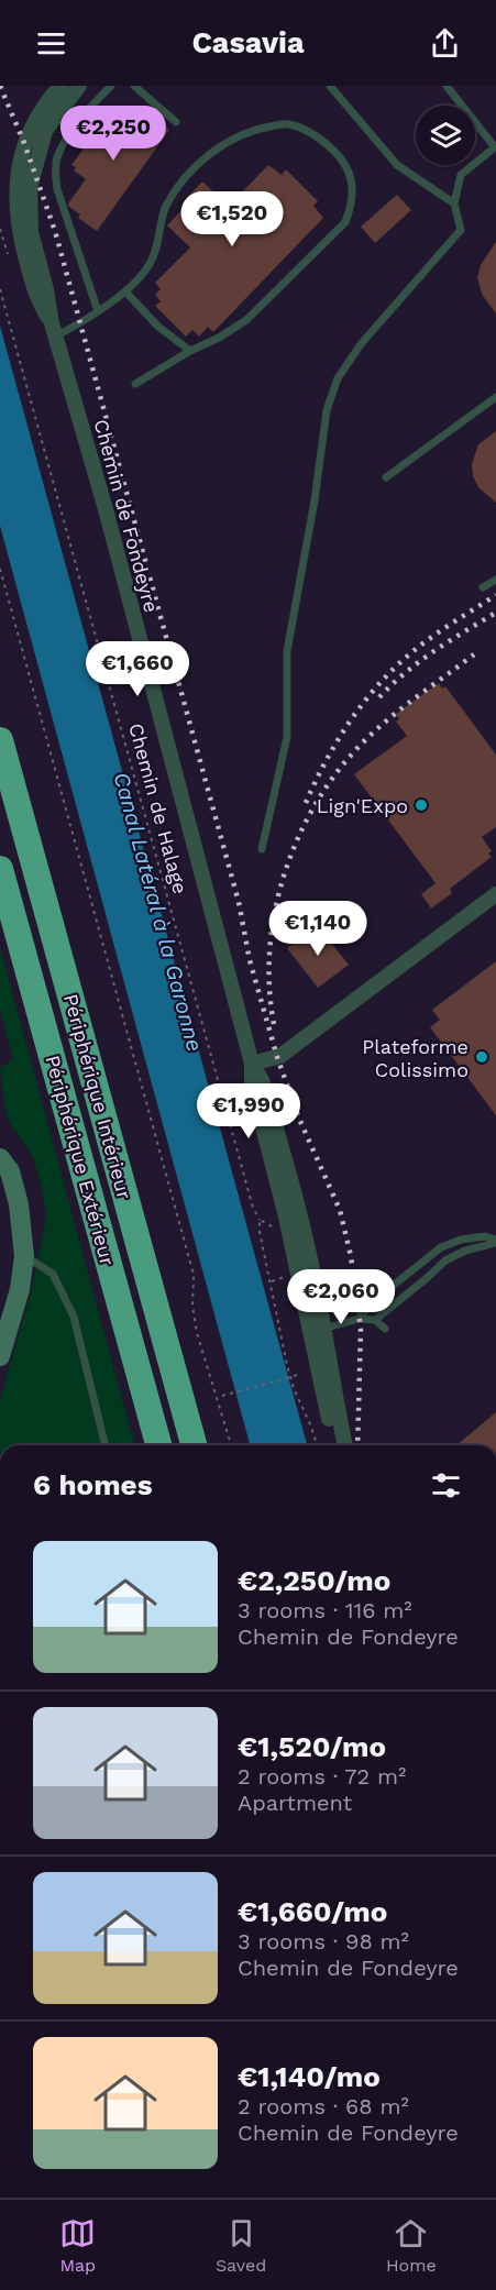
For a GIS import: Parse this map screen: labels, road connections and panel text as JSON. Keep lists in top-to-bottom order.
{
  "streets": {
    "highway": ["Périphérique Intérieur", "Périphérique Extérieur"],
    "street": ["Chemin de Fondeyre"],
    "path": ["Chemin de Halage"]
  },
  "water": ["Canal Latéral à la Garonne"],
  "places": ["Lign'Expo", "Plateforme Colissimo"],
  "page": {
    "header": "Casavia",
    "price": [
      "€2,250",
      "€1,520",
      "€1,660",
      "€1,140",
      "€1,990",
      "€2,060"
    ],
    "heading": "6 homes",
    "list": [
      {
        "name": "€2,250/mo",
        "note": "3 rooms · 116 m² · Chemin de Fondeyre"
      },
      {
        "name": "€1,520/mo",
        "note": "2 rooms · 72 m² · Apartment"
      },
      {
        "name": "€1,660/mo",
        "note": "3 rooms · 98 m² · Chemin de Fondeyre"
      },
      {
        "name": "€1,140/mo",
        "note": "2 rooms · 68 m² · Chemin de Fondeyre"
      }
    ],
    "tabs": ["Map", "Saved", "Home"]
  }
}
